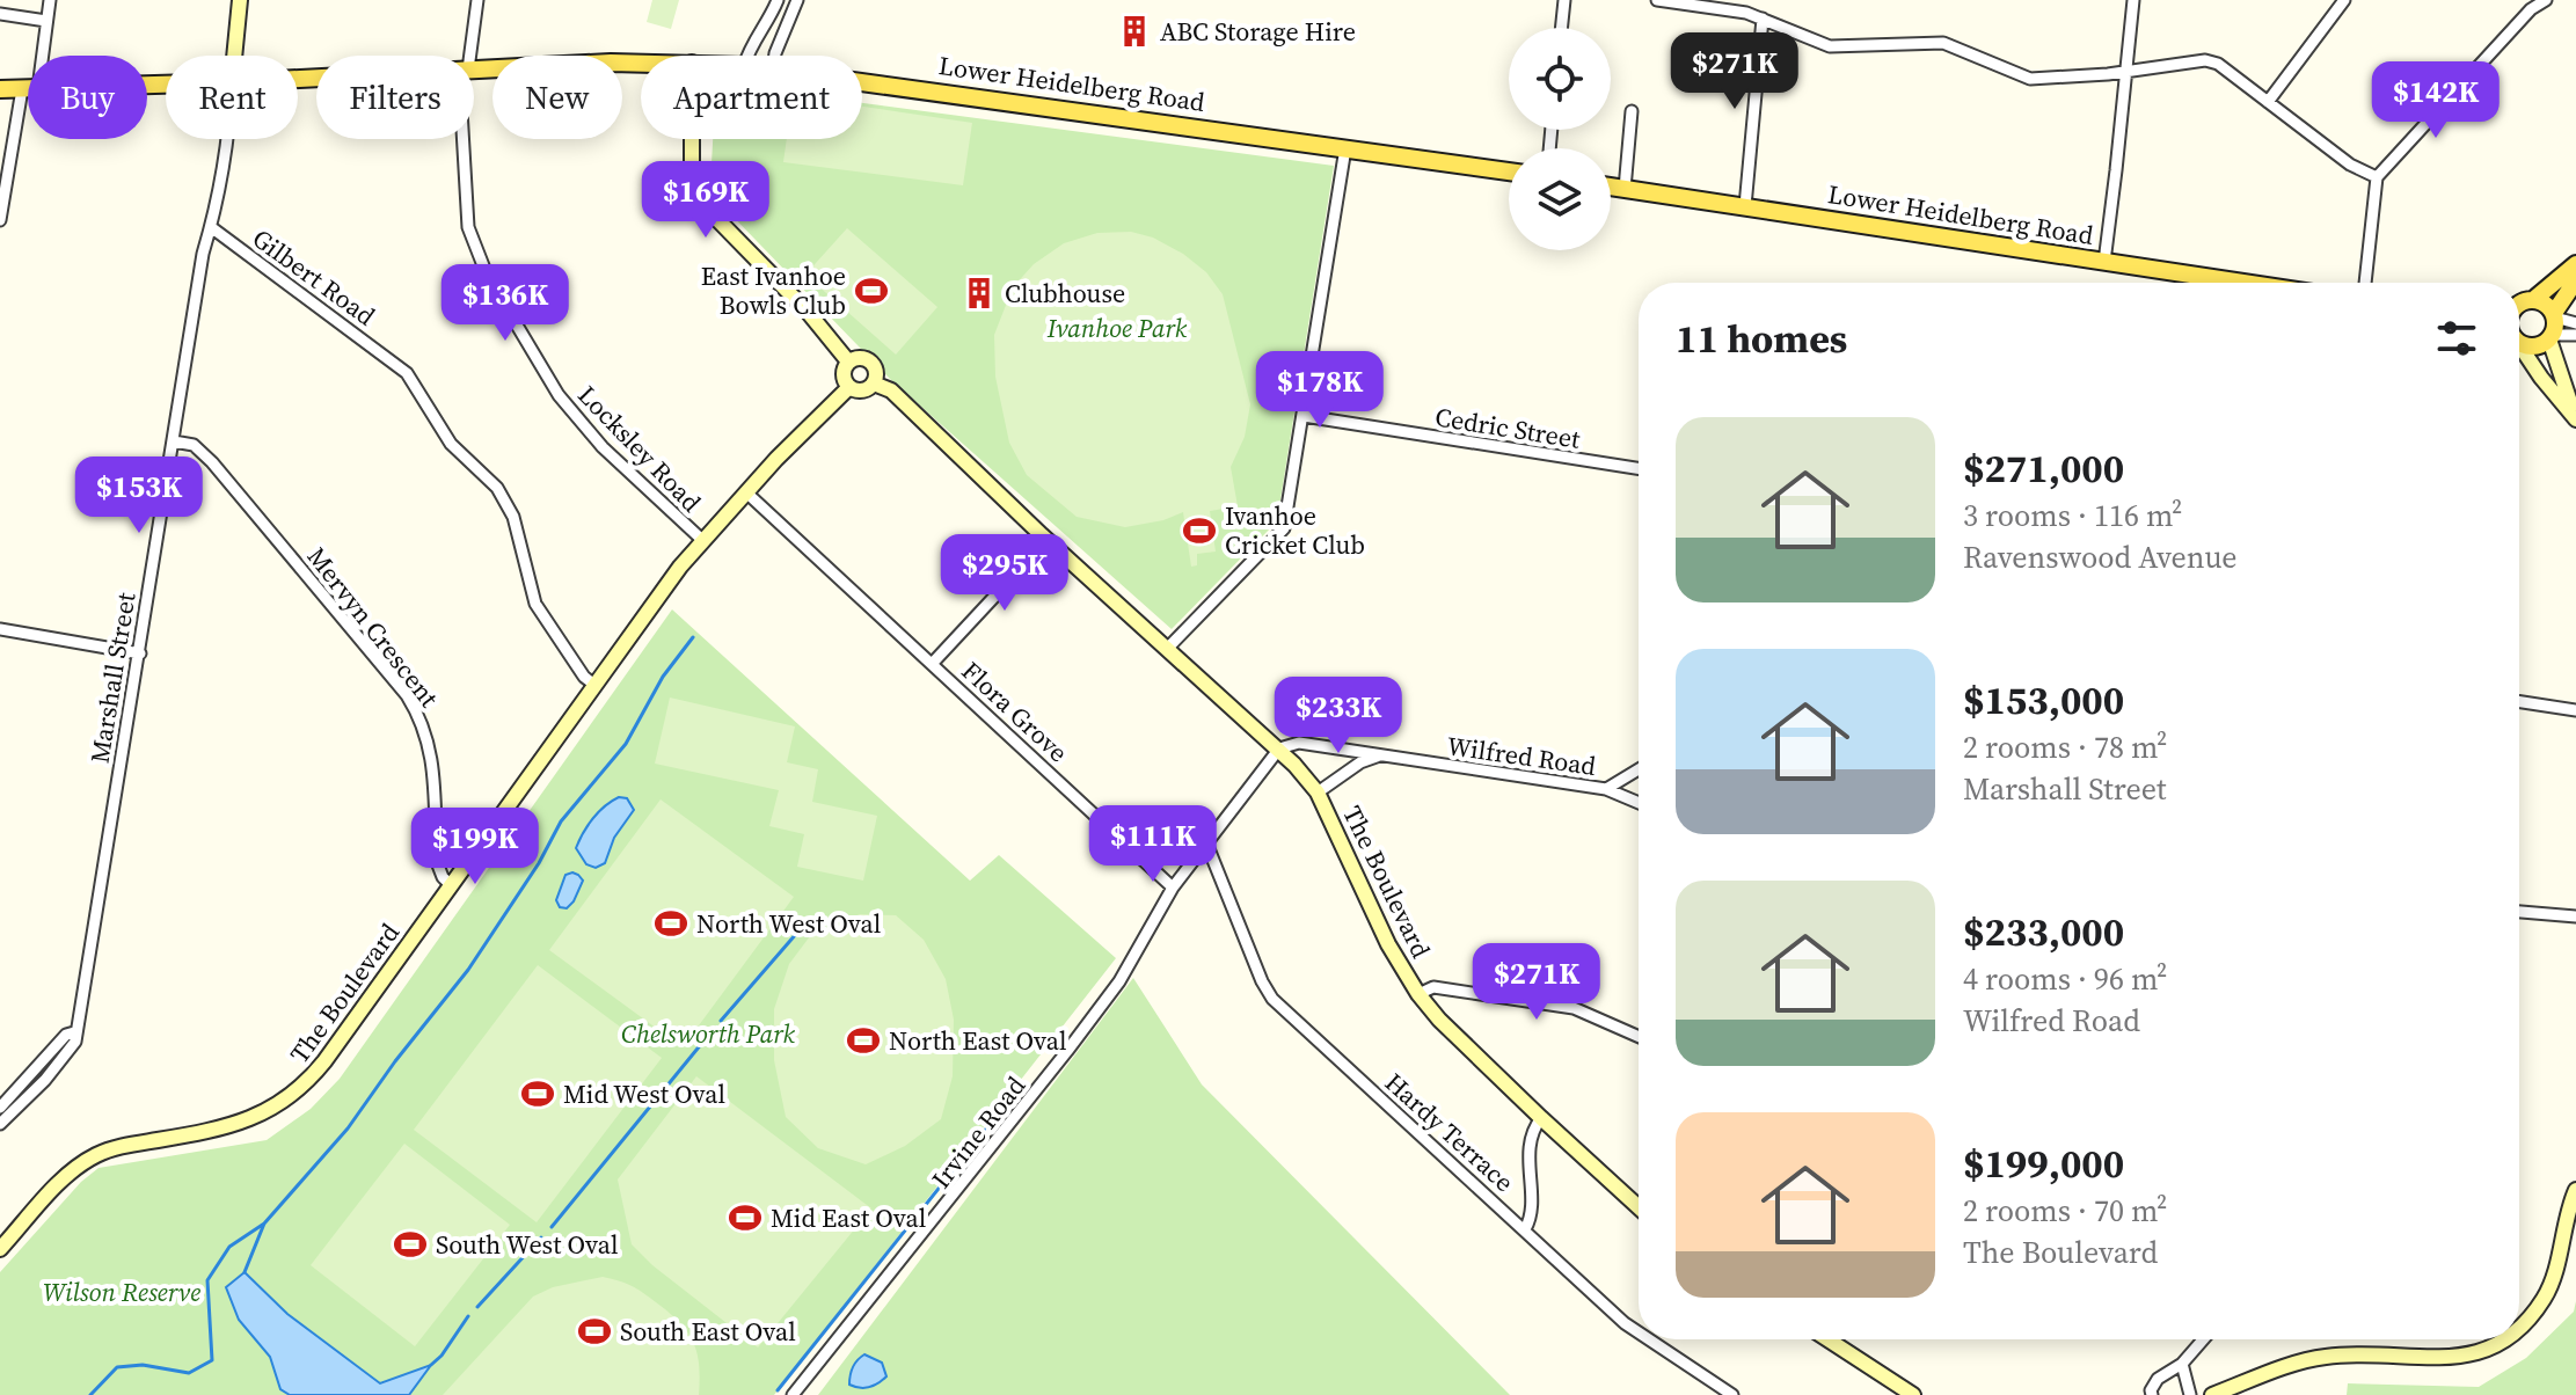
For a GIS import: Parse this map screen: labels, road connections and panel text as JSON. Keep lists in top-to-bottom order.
{
  "streets": {
    "main road": ["Lower Heidelberg Road"],
    "street": [
      "Gilbert Road",
      "Cedric Street",
      "Locksley Road",
      "Mervyn Crescent",
      "Marshall Street",
      "Flora Grove",
      "Wilfred Road",
      "The Boulevard",
      "Irvine Road",
      "Hardy Terrace"
    ]
  },
  "crossings": [
    ["Gilbert Road", "Marshall Street"],
    ["Gilbert Road", "The Boulevard"],
    ["Locksley Road", "The Boulevard"],
    ["Mervyn Crescent", "Marshall Street"],
    ["Mervyn Crescent", "The Boulevard"],
    ["Flora Grove", "The Boulevard"],
    ["Flora Grove", "Irvine Road"],
    ["Wilfred Road", "The Boulevard"],
    ["Wilfred Road", "Irvine Road"],
    ["The Boulevard", "Irvine Road"],
    ["Irvine Road", "Hardy Terrace"]
  ],
  "parks": ["Ivanhoe Park", "Chelsworth Park", "Wilson Reserve"],
  "places": {
    "building": ["ABC Storage Hire", "Clubhouse"],
    "sports": [
      "East Ivanhoe Bowls Club",
      "Ivanhoe Cricket Club",
      "North West Oval",
      "North East Oval",
      "Mid West Oval",
      "Mid East Oval",
      "South West Oval",
      "South East Oval"
    ]
  },
  "page": {
    "price": [
      "$271K",
      "$142K",
      "$169K",
      "$136K",
      "$178K",
      "$153K",
      "$295K",
      "$233K",
      "$111K",
      "$199K",
      "$271K"
    ],
    "chip": [
      "Buy",
      "Rent",
      "Filters",
      "New",
      "Apartment"
    ],
    "heading": "11 homes",
    "list": [
      {
        "name": "$271,000",
        "note": "3 rooms · 116 m² · Ravenswood Avenue"
      },
      {
        "name": "$153,000",
        "note": "2 rooms · 78 m² · Marshall Street"
      },
      {
        "name": "$233,000",
        "note": "4 rooms · 96 m² · Wilfred Road"
      },
      {
        "name": "$199,000",
        "note": "2 rooms · 70 m² · The Boulevard"
      }
    ]
  }
}
